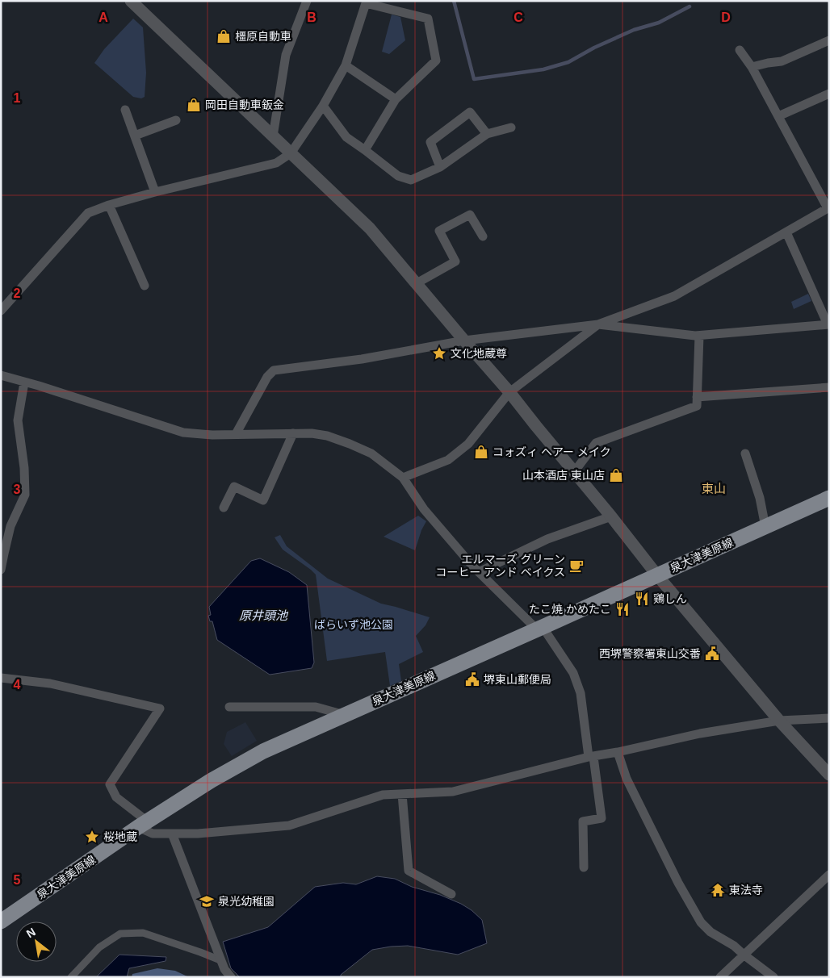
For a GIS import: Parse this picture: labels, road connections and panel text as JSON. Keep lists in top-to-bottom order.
{
  "streets": {
    "main road": ["泉大津美原線"]
  },
  "districts": ["東山"],
  "water": ["原井頭池"],
  "parks": ["ばらいず池公園"],
  "places": {
    "shop": [
      "橿原自動車",
      "岡田自動車鈑金",
      "コォズィ ヘアー メイク",
      "山本酒店 東山店"
    ],
    "place": ["文化地蔵尊", "桜地蔵"],
    "cafe": ["エルマーズ グリーン コーヒー アンド ベイクス"],
    "restaurant": ["鶏しん", "たこ焼 かめたこ"],
    "public building": ["西堺警察署東山交番", "堺東山郵便局"],
    "temple": ["東法寺"],
    "school or university": ["泉光幼稚園"]
  },
  "north": "top left",
  "grid": {
    "columns": [
      "A",
      "B",
      "C",
      "D"
    ],
    "rows": [
      "1",
      "2",
      "3",
      "4",
      "5"
    ]
  }
}
